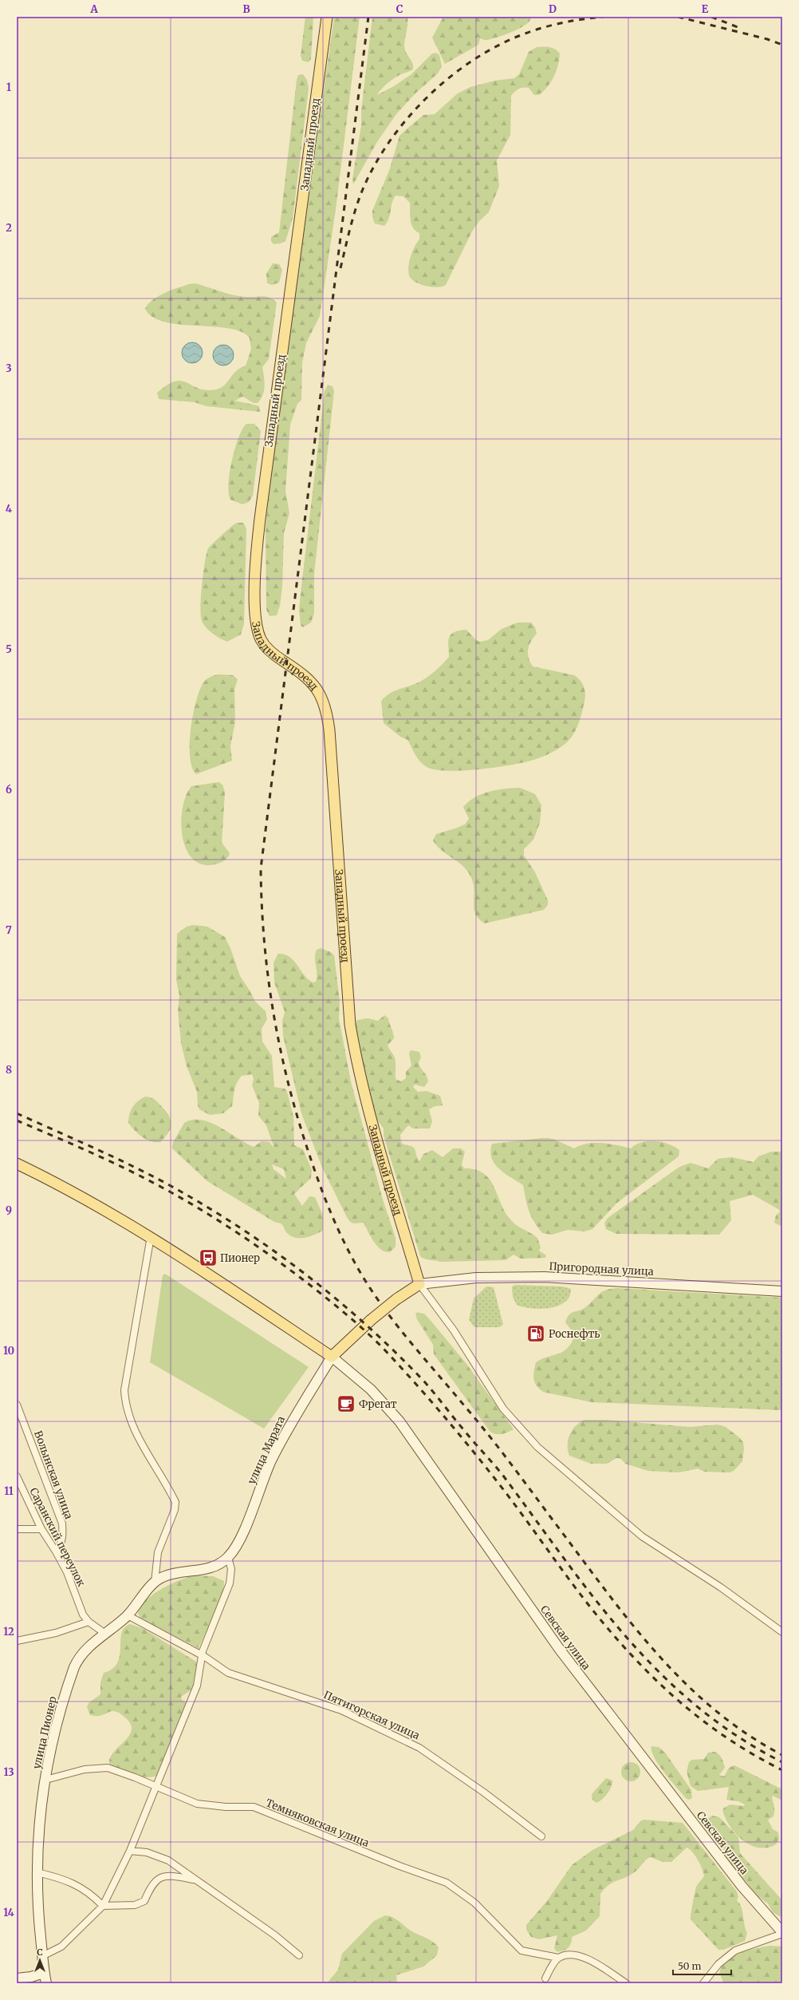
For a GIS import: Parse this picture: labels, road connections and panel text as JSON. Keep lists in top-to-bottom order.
{
  "streets": {
    "main road": ["Западный проезд"],
    "street": [
      "Пригородная улица",
      "улица Марата",
      "Волынская улица",
      "Саранский переулок",
      "Севская улица",
      "Пятигорская улица",
      "улица Пионер",
      "Темняковская улица"
    ]
  },
  "crossings": [
    ["Западный проезд", "Пригородная улица"],
    ["улица Марата", "Севская улица"],
    ["улица Марата", "улица Пионер"],
    ["Волынская улица", "Саранский переулок"],
    ["Саранский переулок", "улица Пионер"],
    ["Пятигорская улица", "улица Пионер"],
    ["улица Пионер", "Темняковская улица"]
  ],
  "places": {
    "bus stop": ["Пионер"],
    "fuel station": ["Роснефть"],
    "cafe": ["Фрегат"]
  },
  "scale_bar": "50 m",
  "north": "top",
  "grid": {
    "columns": [
      "A",
      "B",
      "C",
      "D",
      "E"
    ],
    "rows": [
      "1",
      "2",
      "3",
      "4",
      "5",
      "6",
      "7",
      "8",
      "9",
      "10",
      "11",
      "12",
      "13",
      "14"
    ]
  }
}
